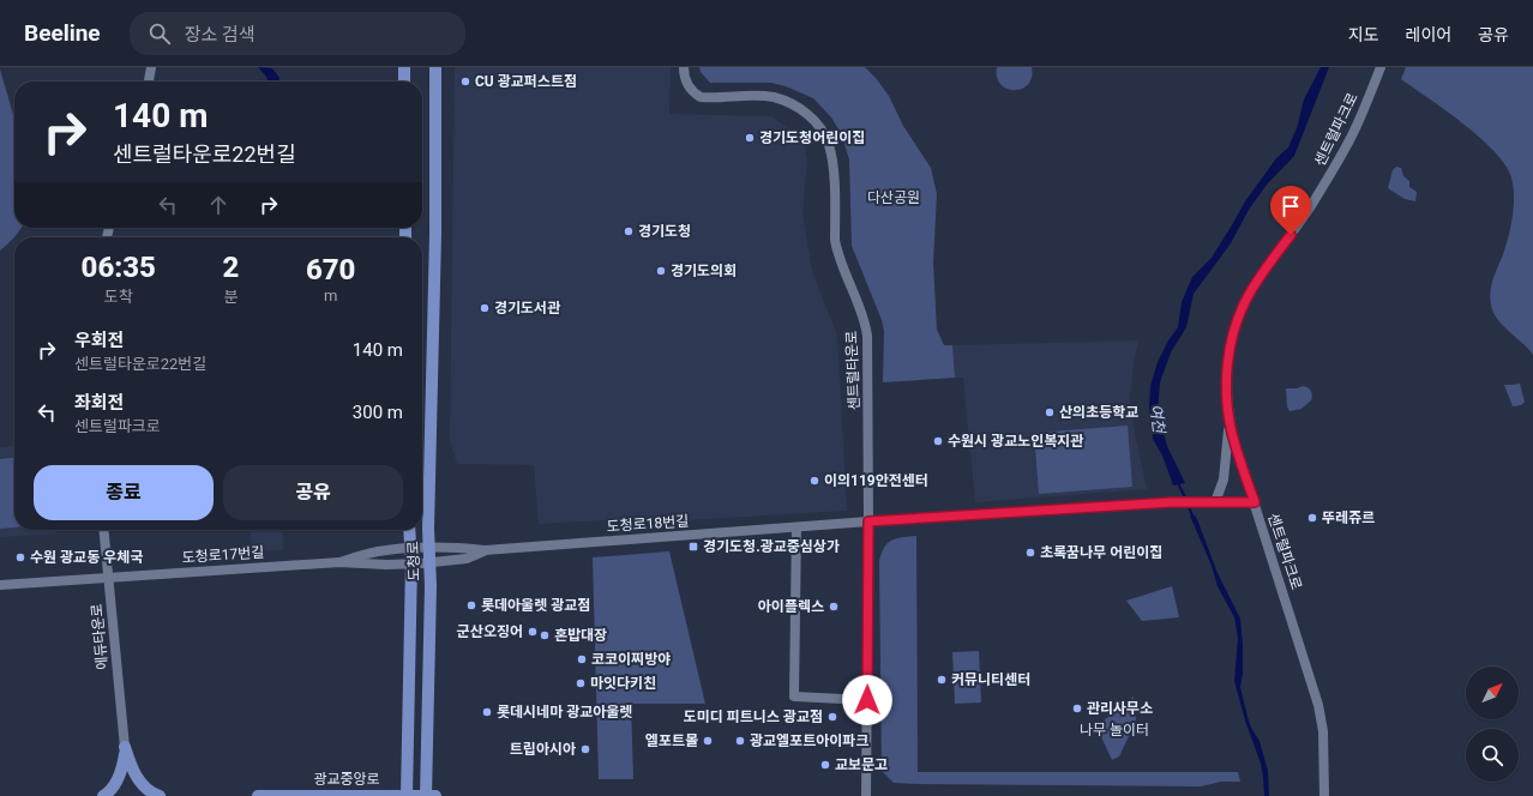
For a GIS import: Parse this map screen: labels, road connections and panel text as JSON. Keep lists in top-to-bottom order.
{
  "streets": {
    "main road": ["도청로", "광교중앙로"],
    "street": [
      "센트럴파크로",
      "센트럴타운로",
      "도청로18번길",
      "도청로17번길",
      "에듀타운로"
    ]
  },
  "crossings": [
    ["센트럴파크로", "도청로18번길"],
    ["센트럴타운로", "도청로18번길"],
    ["도청로18번길", "도청로17번길"],
    ["도청로18번길", "도청로"],
    ["도청로17번길", "도청로"],
    ["도청로17번길", "에듀타운로"],
    ["도청로", "광교중앙로"]
  ],
  "water": ["여천"],
  "parks": ["다산공원", "나무 놀이터"],
  "places": {
    "other": [
      "CU 광교퍼스트점",
      "경기도청어린이집",
      "경기도청",
      "경기도의회",
      "경기도서관",
      "산의초등학교",
      "수원시 광교노인복지관",
      "이의119안전센터",
      "뚜레쥬르",
      "초록꿈나무 어린이집",
      "수원 광교동 우체국",
      "롯데아울렛 광교점",
      "아이플렉스",
      "군산오징어",
      "혼밥대장",
      "코코이찌방야",
      "커뮤니티센터",
      "마잇다키친",
      "관리사무소",
      "롯데시네마 광교아울렛",
      "도미디 피트니스 광교점",
      "엘포트몰",
      "광교엘포트아이파크",
      "트립아시아",
      "교보문고"
    ],
    "transit": ["경기도청.광교중심상가"]
  },
  "north": "top right",
  "page": {
    "header": "Beeline",
    "search": "장소 검색",
    "nav": ["지도", "레이어", "공유"],
    "turn": ["140 m", "센트럴타운로22번길"],
    "eta": [
      "06:35",
      "도착",
      "2",
      "분",
      "670",
      "m"
    ],
    "list": [
      {
        "name": "우회전",
        "note": "센트럴타운로22번길",
        "value": "140 m"
      },
      {
        "name": "좌회전",
        "note": "센트럴파크로",
        "value": "300 m"
      }
    ],
    "buttons": ["종료", "공유"]
  }
}
